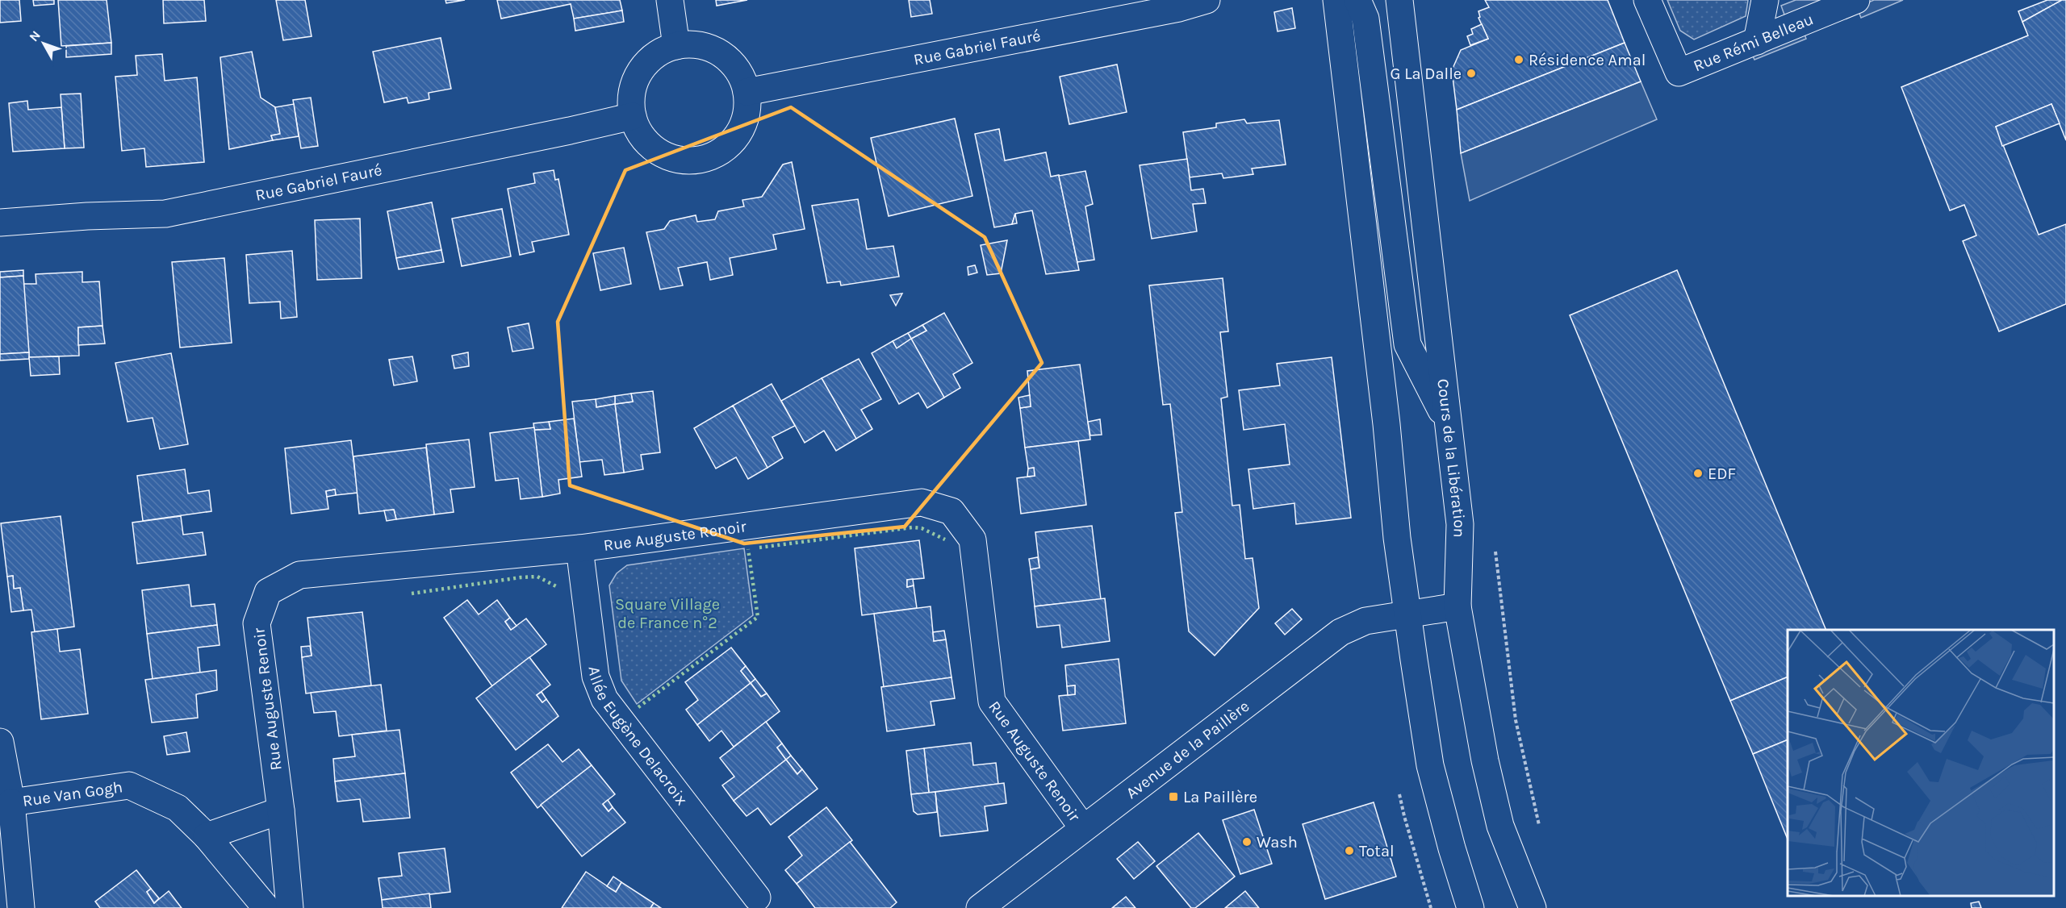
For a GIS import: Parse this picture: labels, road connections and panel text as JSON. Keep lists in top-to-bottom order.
{
  "streets": {
    "street": [
      "Rue Rémi Belleau",
      "Rue Gabriel Fauré",
      "Cours de la Libération",
      "Rue Auguste Renoir",
      "Allée Eugène Delacroix",
      "Avenue de la Paillère",
      "Rue Van Gogh"
    ]
  },
  "crossings": [
    ["Cours de la Libération", "Avenue de la Paillère"],
    ["Rue Auguste Renoir", "Allée Eugène Delacroix"],
    ["Rue Auguste Renoir", "Avenue de la Paillère"]
  ],
  "parks": ["Square Village de France n°2"],
  "places": {
    "other": [
      "Résidence Amal",
      "G La Dalle",
      "EDF",
      "Wash",
      "Total"
    ],
    "transit": ["La Paillère"]
  },
  "north": "top left"
}
